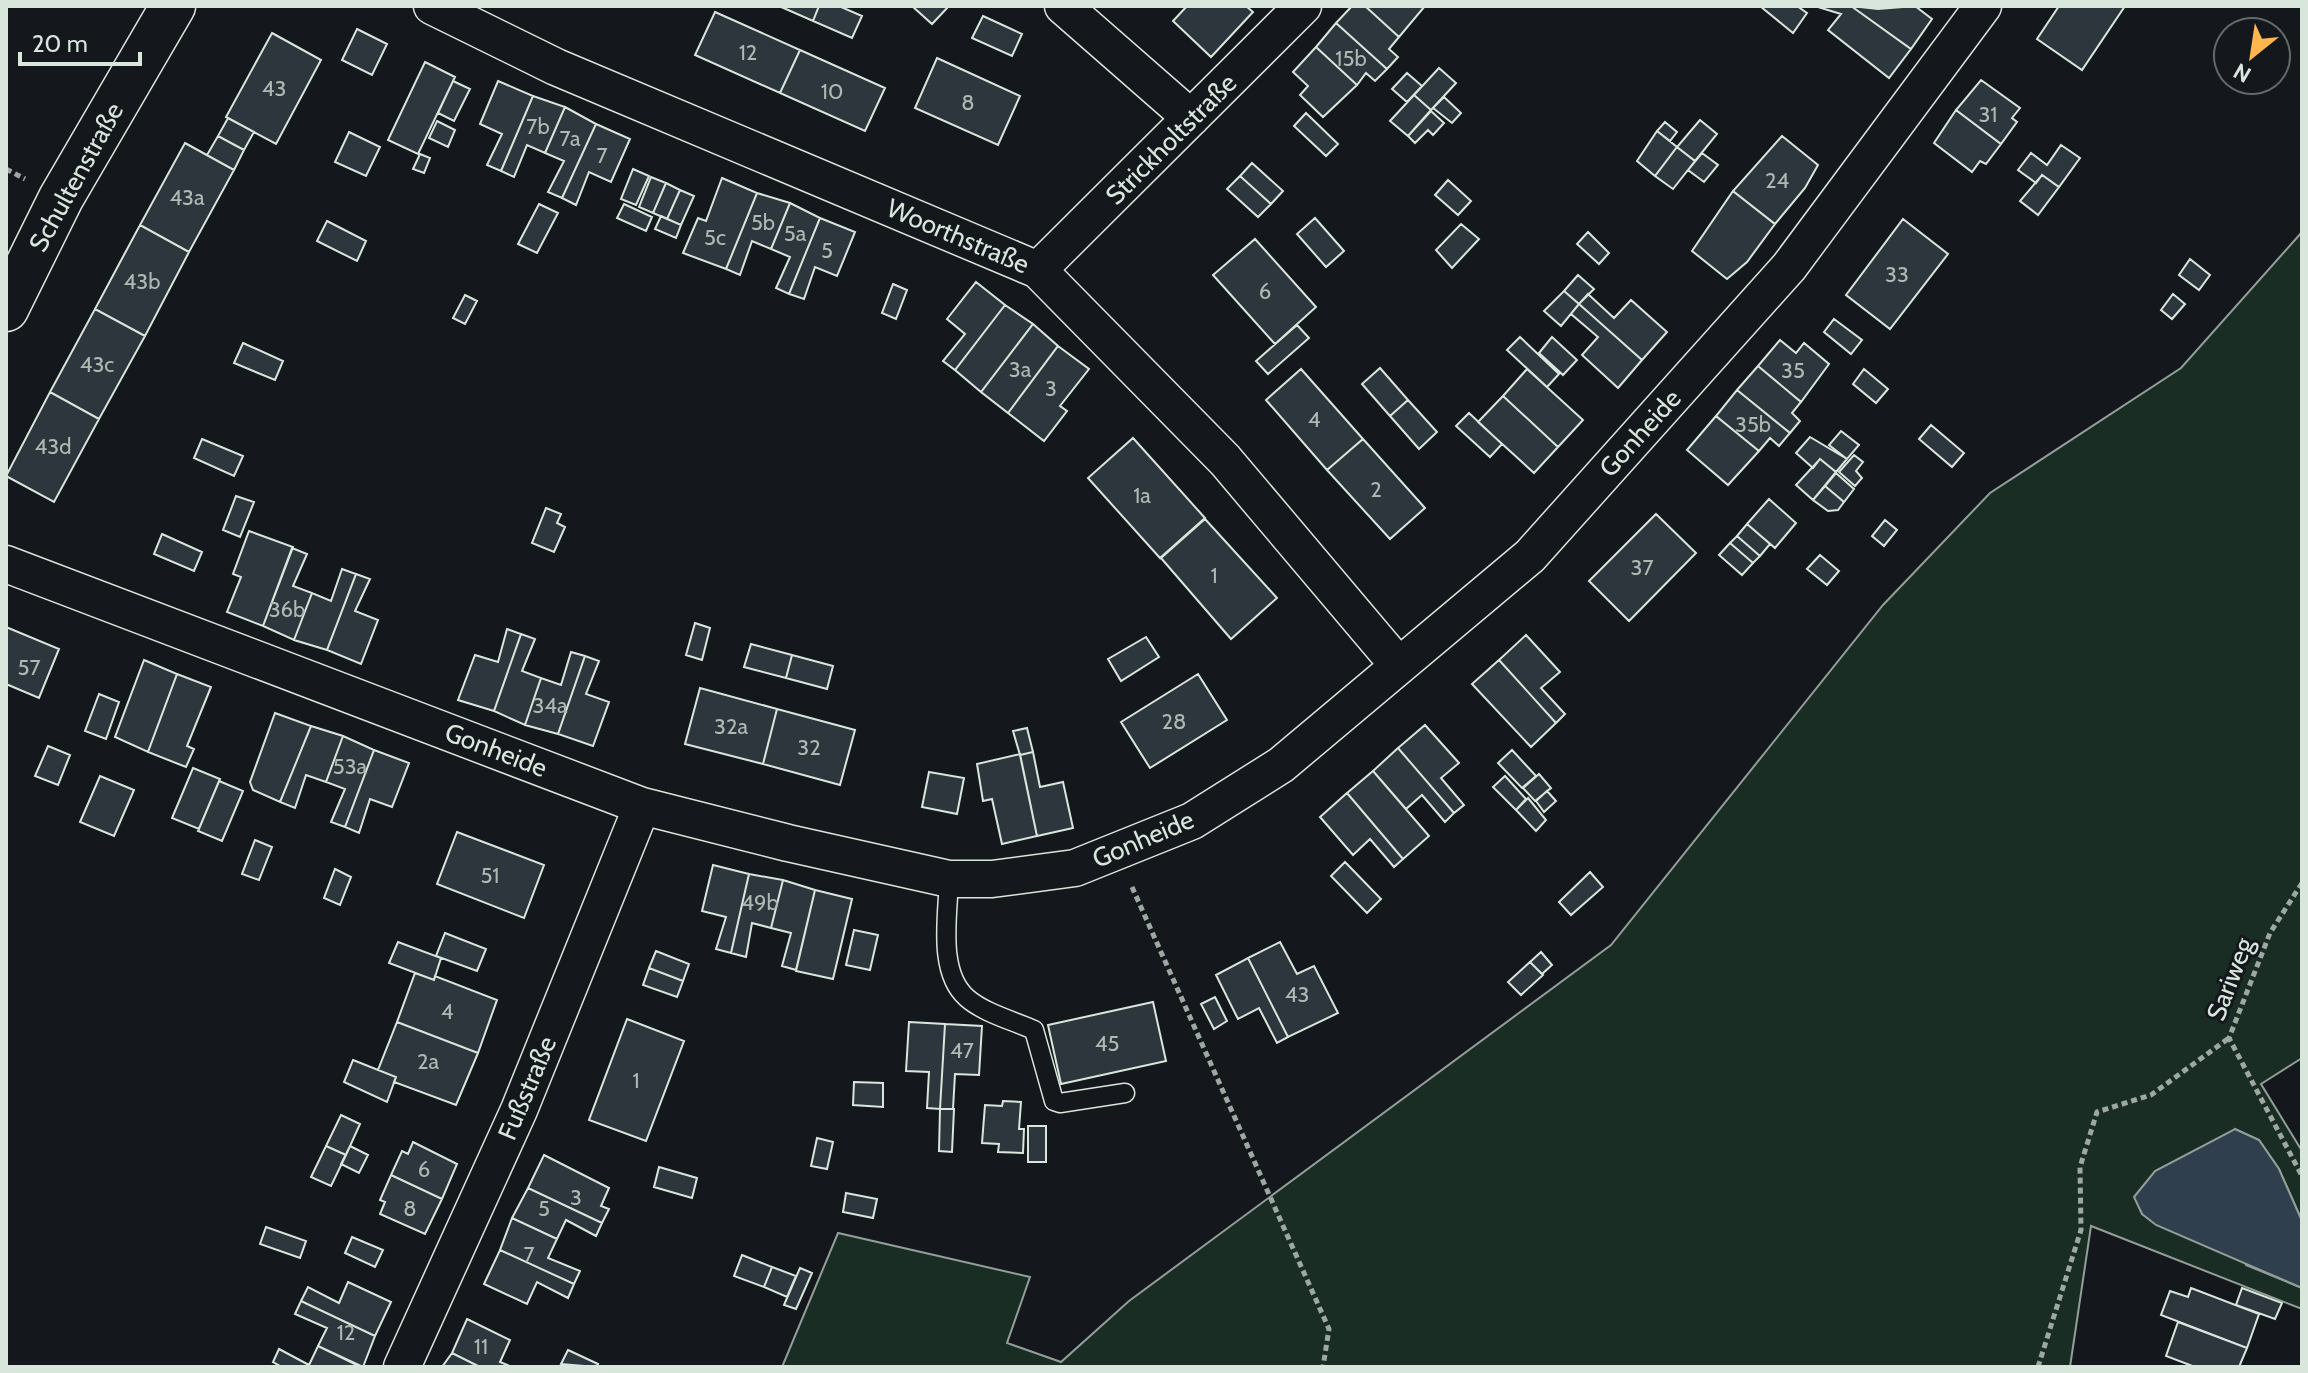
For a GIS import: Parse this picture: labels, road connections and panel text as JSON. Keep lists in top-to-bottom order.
{
  "streets": {
    "main road": ["Schultenstraße"],
    "street": [
      "Strickholtstraße",
      "Woorthstraße",
      "Gonheide",
      "Fußstraße"
    ],
    "path": ["Sariweg"]
  },
  "crossings": [
    ["Strickholtstraße", "Woorthstraße"],
    ["Woorthstraße", "Gonheide"],
    ["Gonheide", "Fußstraße"]
  ],
  "house_numbers": [
    "12",
    "15b",
    "43",
    "10",
    "8",
    "31",
    "7b",
    "7a",
    "7",
    "24",
    "43a",
    "5b",
    "5a",
    "5c",
    "5",
    "33",
    "43b",
    "6",
    "43c",
    "3a",
    "35",
    "3",
    "4",
    "35b",
    "43d",
    "2",
    "1a",
    "37",
    "1",
    "36b",
    "57",
    "34a",
    "28",
    "32a",
    "32",
    "53a",
    "51",
    "49b",
    "43",
    "4",
    "45",
    "47",
    "2a",
    "1",
    "6",
    "3",
    "8",
    "5",
    "7",
    "12",
    "11"
  ],
  "scale_bar": "20 m",
  "north": "bottom left"
}
